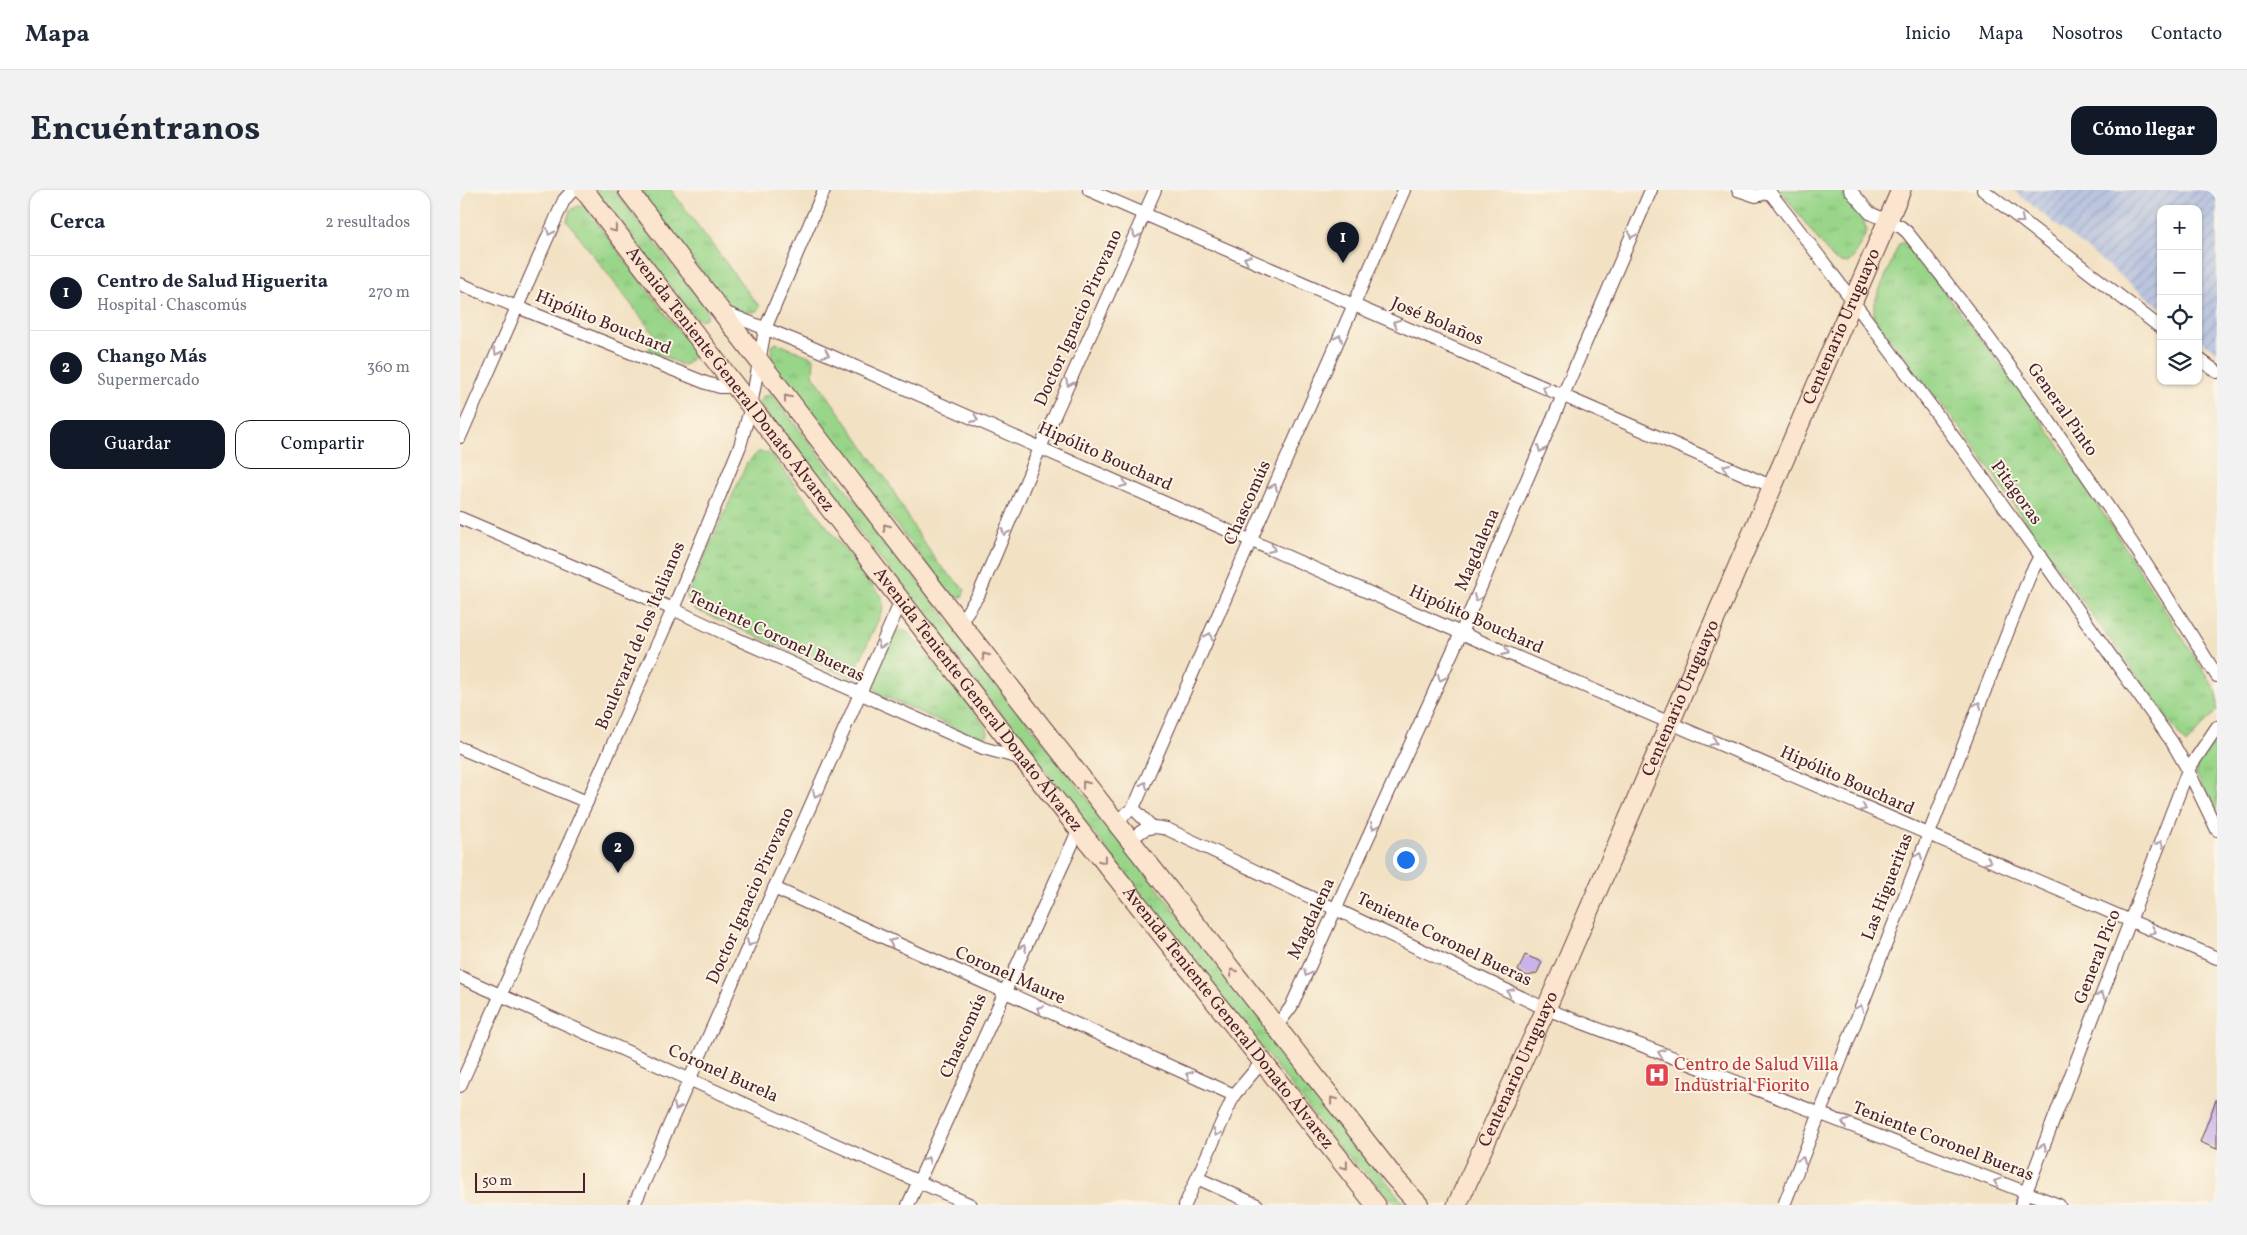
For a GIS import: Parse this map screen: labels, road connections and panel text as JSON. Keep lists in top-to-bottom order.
{
  "streets": {
    "main road": ["Centenario Uruguayo", "Avenida Teniente General Donato Álvarez"],
    "street": [
      "Doctor Ignacio Pirovano",
      "José Bolaños",
      "Hipólito Bouchard",
      "General Pinto",
      "Pitágoras",
      "Chascomús",
      "Magdalena",
      "Boulevard de los Italianos",
      "Teniente Coronel Bueras",
      "Las Higueritas",
      "General Pico",
      "Coronel Maure",
      "Coronel Burela"
    ]
  },
  "crossings": [
    ["Doctor Ignacio Pirovano", "José Bolaños"],
    ["Doctor Ignacio Pirovano", "Hipólito Bouchard"],
    ["Doctor Ignacio Pirovano", "Avenida Teniente General Donato Álvarez"],
    ["Doctor Ignacio Pirovano", "Teniente Coronel Bueras"],
    ["Doctor Ignacio Pirovano", "Coronel Maure"],
    ["Doctor Ignacio Pirovano", "Coronel Burela"],
    ["José Bolaños", "Centenario Uruguayo"],
    ["José Bolaños", "Chascomús"],
    ["José Bolaños", "Magdalena"],
    ["Hipólito Bouchard", "Centenario Uruguayo"],
    ["Hipólito Bouchard", "Avenida Teniente General Donato Álvarez"],
    ["Hipólito Bouchard", "Chascomús"],
    ["Hipólito Bouchard", "Magdalena"],
    ["Hipólito Bouchard", "Boulevard de los Italianos"],
    ["Hipólito Bouchard", "Las Higueritas"],
    ["Hipólito Bouchard", "General Pico"],
    ["Centenario Uruguayo", "General Pinto"],
    ["Centenario Uruguayo", "Pitágoras"],
    ["Centenario Uruguayo", "Teniente Coronel Bueras"],
    ["Avenida Teniente General Donato Álvarez", "Chascomús"],
    ["Avenida Teniente General Donato Álvarez", "Magdalena"],
    ["Avenida Teniente General Donato Álvarez", "Boulevard de los Italianos"],
    ["Avenida Teniente General Donato Álvarez", "Teniente Coronel Bueras"],
    ["Pitágoras", "Las Higueritas"],
    ["Pitágoras", "General Pico"],
    ["Chascomús", "Coronel Maure"],
    ["Chascomús", "Coronel Burela"],
    ["Magdalena", "Teniente Coronel Bueras"],
    ["Boulevard de los Italianos", "Teniente Coronel Bueras"],
    ["Boulevard de los Italianos", "Coronel Burela"],
    ["Teniente Coronel Bueras", "Las Higueritas"],
    ["Teniente Coronel Bueras", "General Pico"]
  ],
  "one_way": [
    "Doctor Ignacio Pirovano",
    "José Bolaños",
    "Hipólito Bouchard",
    "Chascomús",
    "Magdalena",
    "Teniente Coronel Bueras",
    "Las Higueritas",
    "General Pico",
    "Coronel Maure"
  ],
  "places": {
    "hospital": ["Centro de Salud Villa Industrial Fiorito"]
  },
  "scale_bar": "50 m",
  "page": {
    "header": "Mapa",
    "nav": [
      "Inicio",
      "Mapa",
      "Nosotros",
      "Contacto"
    ],
    "title": "Encuéntranos",
    "buttons": [
      "Cómo llegar",
      ["Guardar", "Compartir"]
    ],
    "heading": ["Cerca", "2 resultados"],
    "map_buttons": ["+", "−"],
    "pins": ["1", "2"],
    "list": [
      {
        "mark": "1",
        "name": "Centro de Salud Higuerita",
        "note": "Hospital · Chascomús",
        "value": "270 m"
      },
      {
        "mark": "2",
        "name": "Chango Más",
        "note": "Supermercado",
        "value": "360 m"
      }
    ],
    "scale": "50 m"
  }
}
